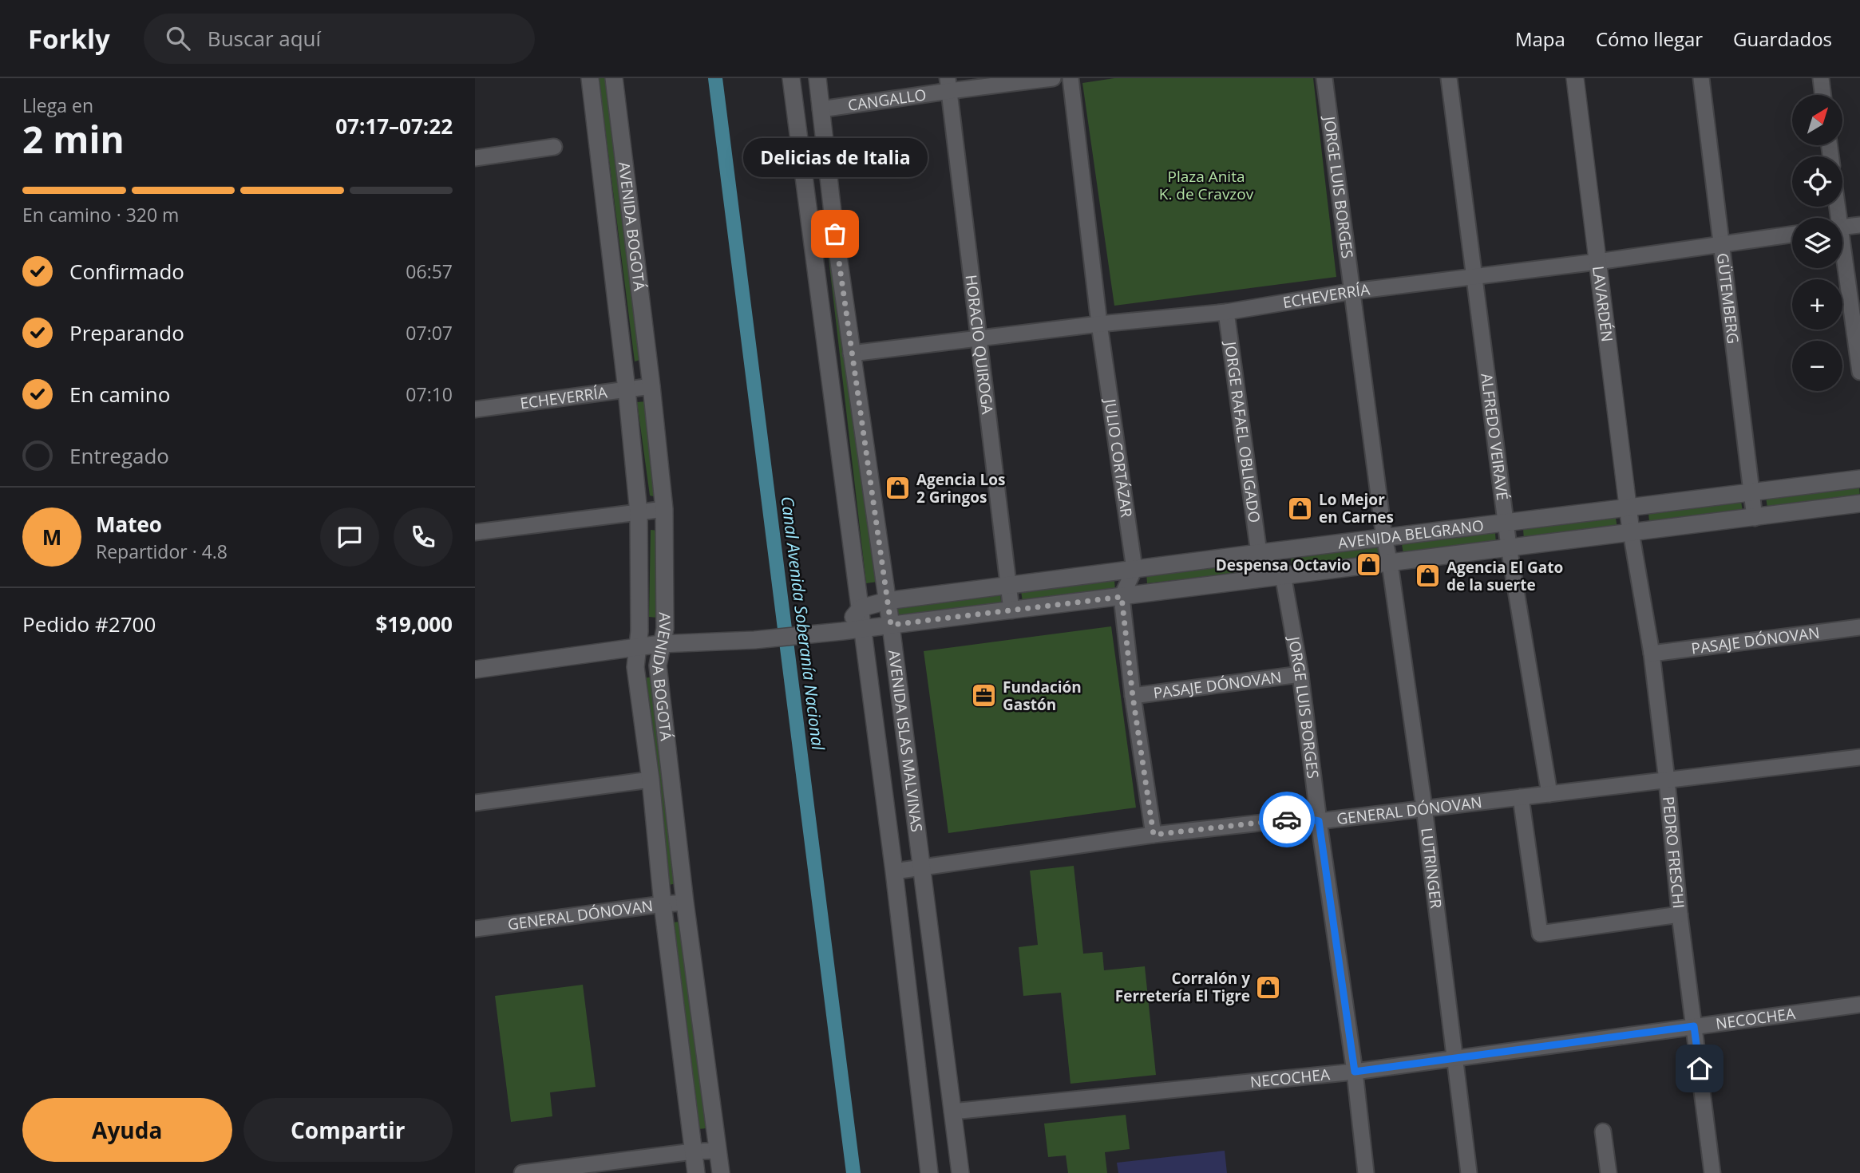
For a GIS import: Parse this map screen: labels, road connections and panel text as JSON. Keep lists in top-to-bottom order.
{
  "streets": {
    "main road": [
      "AVENIDA BOGOTÁ",
      "LAVARDÉN",
      "AVENIDA BELGRANO",
      "AVENIDA ISLAS MALVINAS"
    ],
    "street": [
      "CANGALLO",
      "JORGE LUIS BORGES",
      "ECHEVERRÍA",
      "GÜTEMBERG",
      "HORACIO QUIROGA",
      "JORGE RAFAEL OBLIGADO",
      "ALFREDO VEIRAVÉ",
      "JULIO CORTÁZAR",
      "PASAJE DÓNOVAN",
      "GENERAL DÓNOVAN",
      "PEDRO FRESCHI",
      "LUTRINGER",
      "NECOCHEA"
    ]
  },
  "crossings": [
    ["CANGALLO", "HORACIO QUIROGA"],
    ["CANGALLO", "AVENIDA ISLAS MALVINAS"],
    ["JORGE LUIS BORGES", "ECHEVERRÍA"],
    ["JORGE LUIS BORGES", "AVENIDA BELGRANO"],
    ["JORGE LUIS BORGES", "PASAJE DÓNOVAN"],
    ["JORGE LUIS BORGES", "GENERAL DÓNOVAN"],
    ["JORGE LUIS BORGES", "LUTRINGER"],
    ["JORGE LUIS BORGES", "NECOCHEA"],
    ["AVENIDA BOGOTÁ", "ECHEVERRÍA"],
    ["AVENIDA BOGOTÁ", "AVENIDA BELGRANO"],
    ["AVENIDA BOGOTÁ", "GENERAL DÓNOVAN"],
    ["ECHEVERRÍA", "GÜTEMBERG"],
    ["ECHEVERRÍA", "LAVARDÉN"],
    ["ECHEVERRÍA", "HORACIO QUIROGA"],
    ["ECHEVERRÍA", "JORGE RAFAEL OBLIGADO"],
    ["ECHEVERRÍA", "ALFREDO VEIRAVÉ"],
    ["ECHEVERRÍA", "JULIO CORTÁZAR"],
    ["ECHEVERRÍA", "AVENIDA ISLAS MALVINAS"],
    ["GÜTEMBERG", "AVENIDA BELGRANO"],
    ["LAVARDÉN", "AVENIDA BELGRANO"],
    ["LAVARDÉN", "PEDRO FRESCHI"],
    ["HORACIO QUIROGA", "AVENIDA BELGRANO"],
    ["JORGE RAFAEL OBLIGADO", "AVENIDA BELGRANO"],
    ["ALFREDO VEIRAVÉ", "AVENIDA BELGRANO"],
    ["ALFREDO VEIRAVÉ", "GENERAL DÓNOVAN"],
    ["JULIO CORTÁZAR", "AVENIDA BELGRANO"],
    ["AVENIDA BELGRANO", "AVENIDA ISLAS MALVINAS"],
    ["AVENIDA BELGRANO", "PEDRO FRESCHI"],
    ["AVENIDA BELGRANO", "LUTRINGER"],
    ["PASAJE DÓNOVAN", "PEDRO FRESCHI"],
    ["AVENIDA ISLAS MALVINAS", "GENERAL DÓNOVAN"],
    ["AVENIDA ISLAS MALVINAS", "NECOCHEA"],
    ["GENERAL DÓNOVAN", "PEDRO FRESCHI"],
    ["GENERAL DÓNOVAN", "LUTRINGER"],
    ["PEDRO FRESCHI", "NECOCHEA"],
    ["LUTRINGER", "NECOCHEA"]
  ],
  "water": ["Canal Avenida Soberanía Nacional"],
  "parks": ["Plaza Anita K. de Cravzov"],
  "places": {
    "other": ["Delicias de Italia"],
    "shop": [
      "Agencia Los 2 Gringos",
      "Lo Mejor en Carnes",
      "Despensa Octavio",
      "Agencia El Gato de la suerte",
      "Corralón y Ferretería El Tigre"
    ],
    "office": ["Fundación Gastón"]
  },
  "north": "top right",
  "page": {
    "header": "Forkly",
    "search": "Buscar aquí",
    "nav": ["Mapa", "Cómo llegar", "Guardados"],
    "heading": ["2 min", "Llega en", "07:17–07:22"],
    "panel": [
      "Mateo",
      "Repartidor · 4.8",
      "Pedido #2700",
      "$19,000"
    ],
    "map_buttons": ["+", "−"],
    "bubble": "Delicias de Italia",
    "bar": "En camino · 320 m",
    "list": [
      ["Confirmado", "06:57"],
      ["Preparando", "07:07"],
      ["En camino", "07:10"],
      "Entregado"
    ],
    "round": "M",
    "buttons": ["Ayuda", "Compartir"]
  }
}
